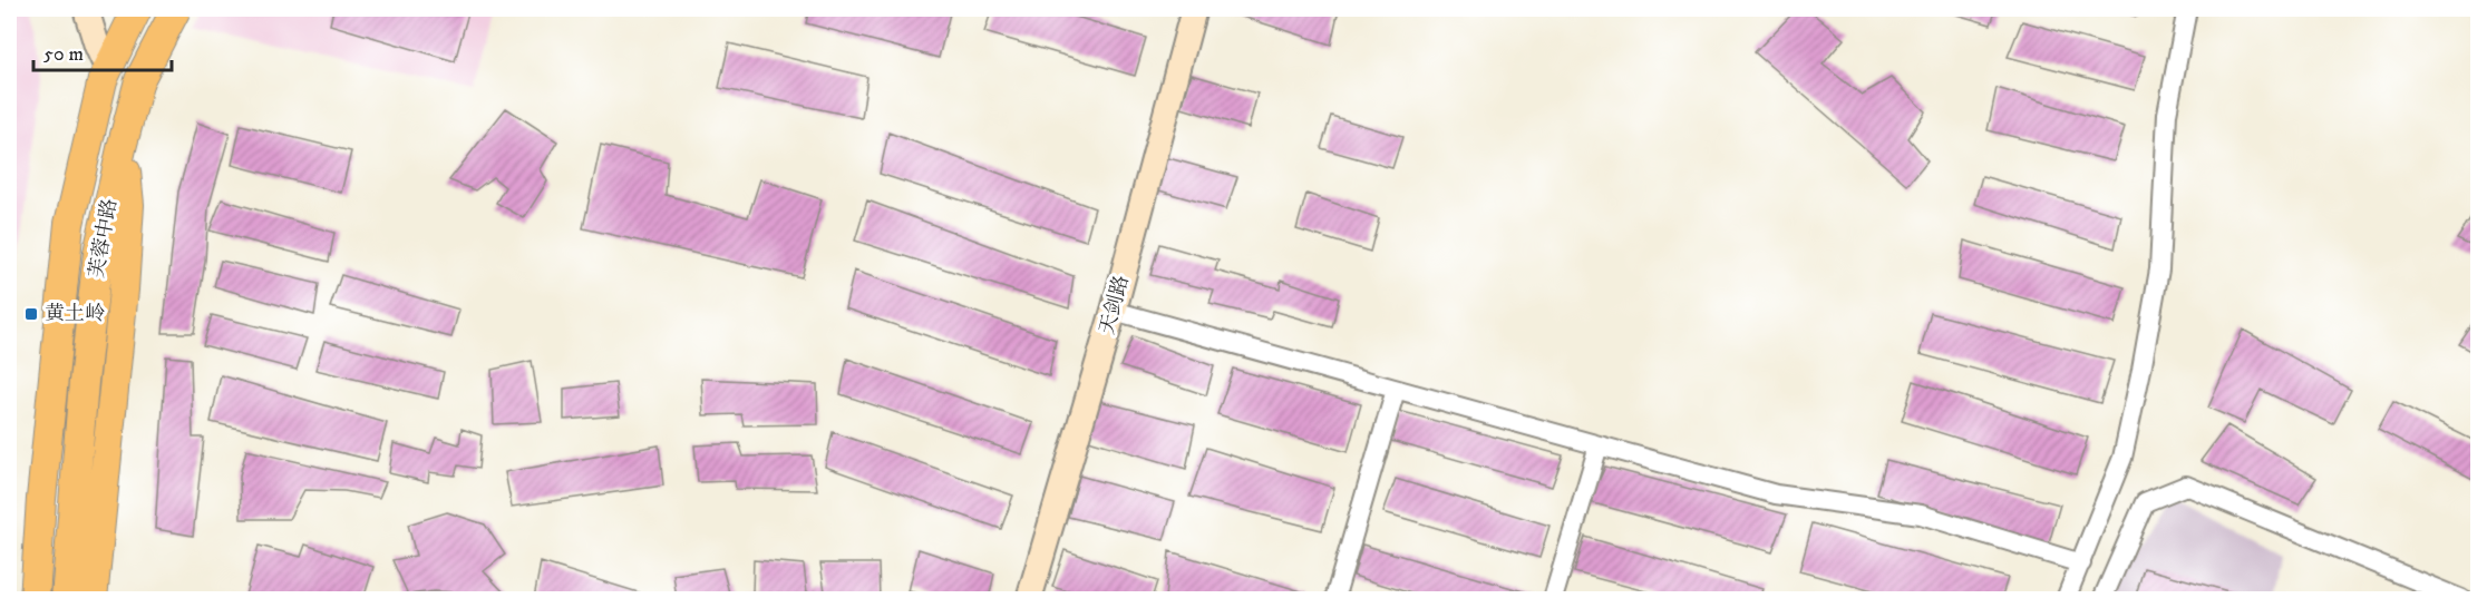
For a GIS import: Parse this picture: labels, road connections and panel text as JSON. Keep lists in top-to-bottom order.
{
  "streets": {
    "main road": ["芙蓉中路"],
    "street": ["天剑路"]
  },
  "places": {
    "transit": ["黄土岭"]
  },
  "scale_bar": "50 m"
}
